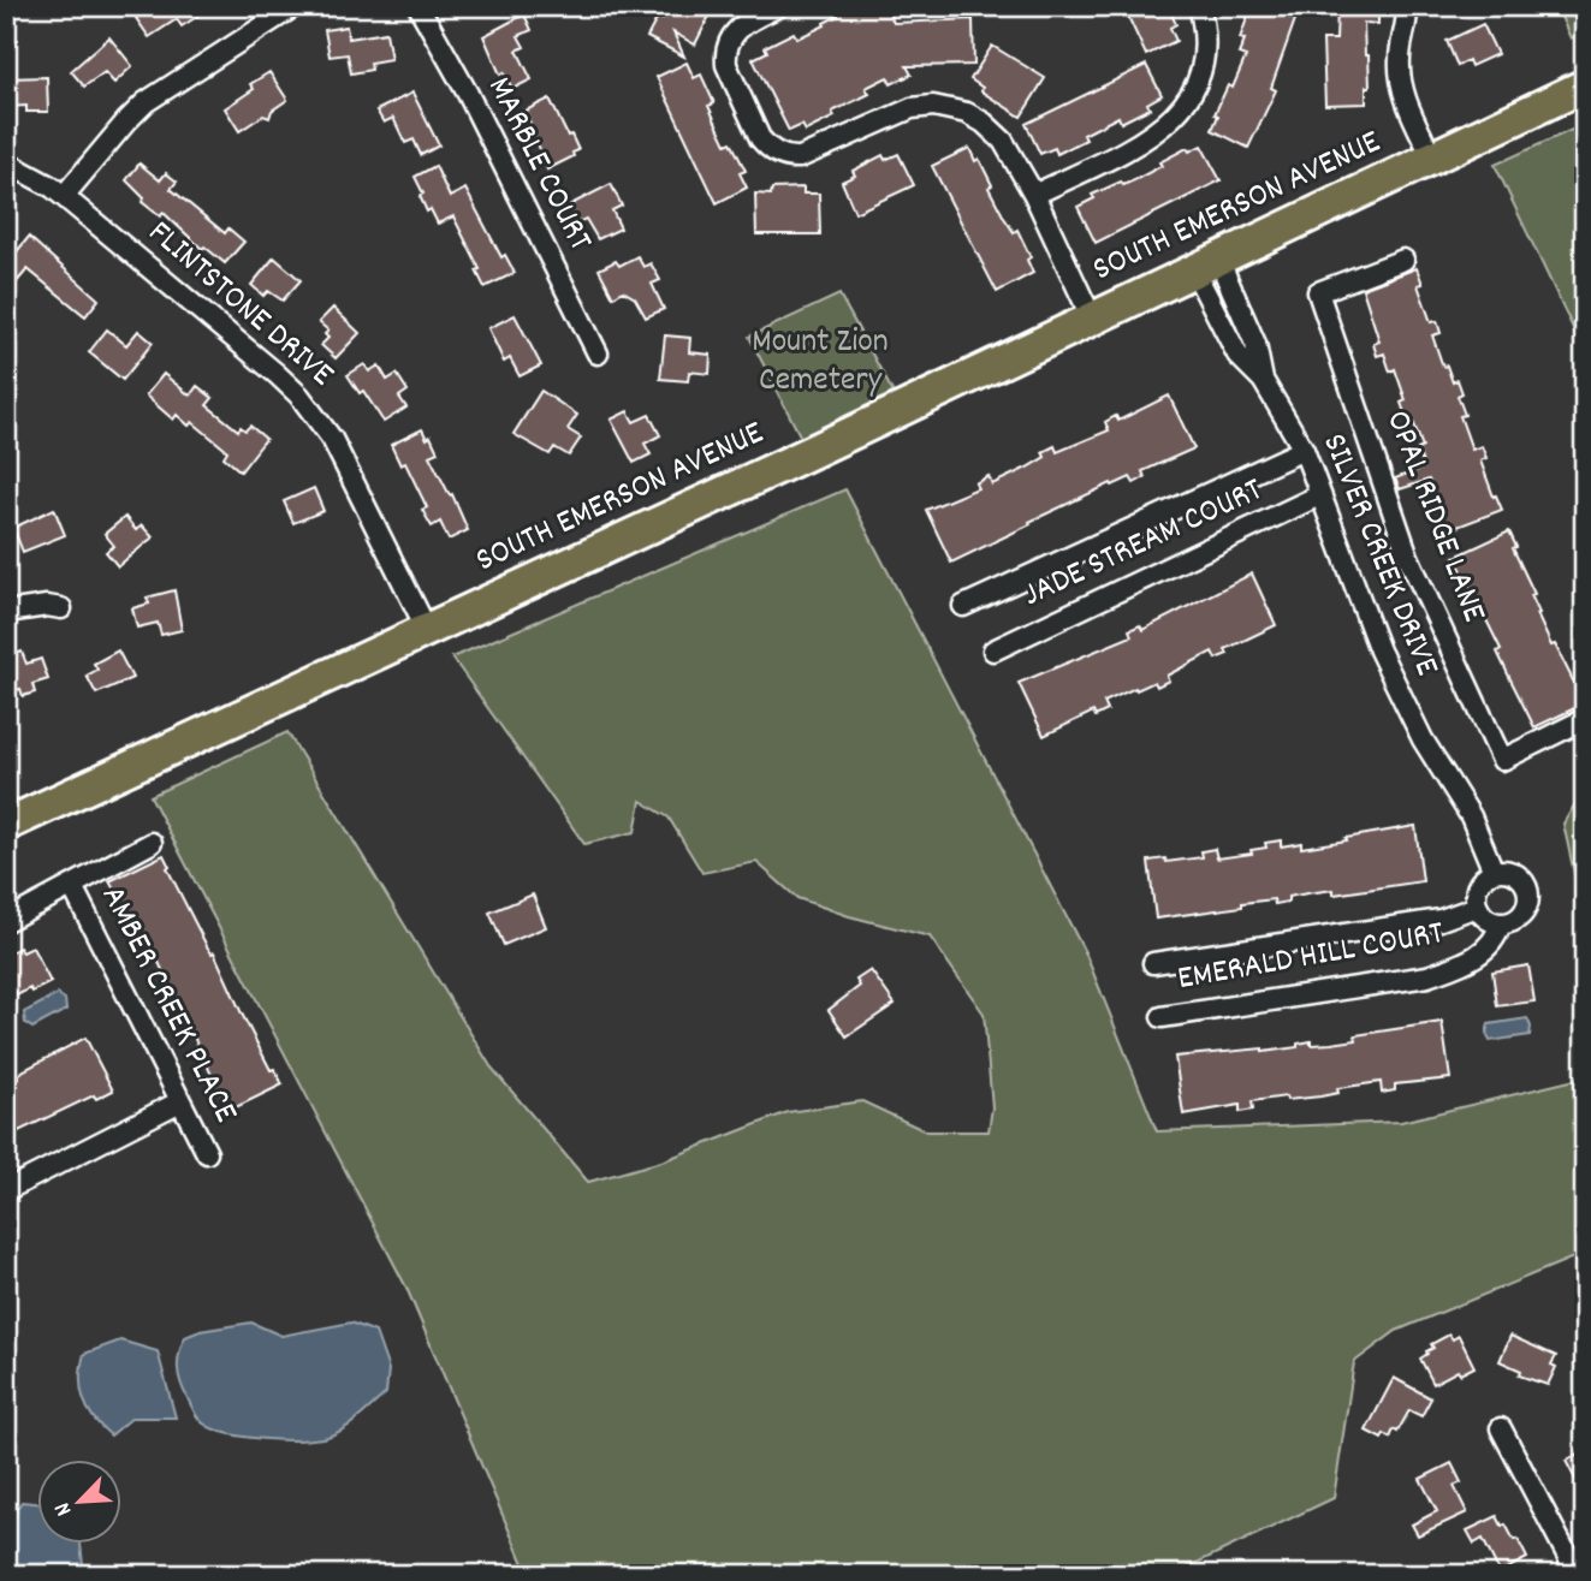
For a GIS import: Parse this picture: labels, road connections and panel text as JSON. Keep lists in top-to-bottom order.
{
  "streets": {
    "main road": ["SOUTH EMERSON AVENUE"],
    "street": [
      "MARBLE COURT",
      "FLINTSTONE DRIVE",
      "OPAL RIDGE LANE",
      "JADE STREAM COURT",
      "SILVER CREEK DRIVE",
      "EMERALD HILL COURT",
      "AMBER CREEK PLACE"
    ]
  },
  "crossings": [
    ["SOUTH EMERSON AVENUE", "FLINTSTONE DRIVE"],
    ["SOUTH EMERSON AVENUE", "SILVER CREEK DRIVE"],
    ["JADE STREAM COURT", "SILVER CREEK DRIVE"],
    ["SILVER CREEK DRIVE", "EMERALD HILL COURT"]
  ],
  "parks": ["Mount Zion Cemetery"],
  "north": "bottom left"
}
